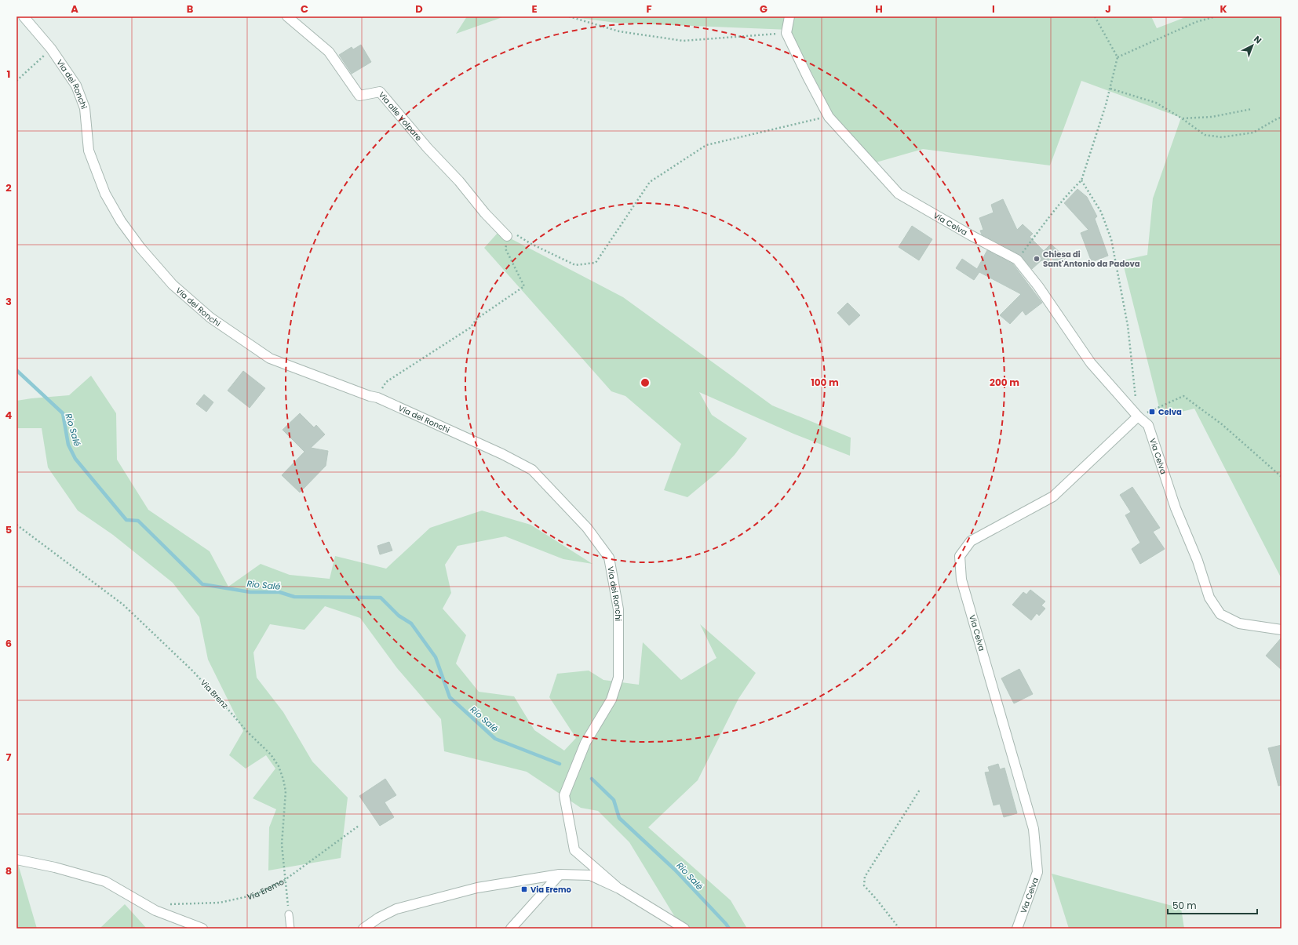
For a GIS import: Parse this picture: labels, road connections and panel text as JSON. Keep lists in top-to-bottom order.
{
  "streets": {
    "street": ["Via dei Ronchi", "Via alle Volpare", "Via Celva"],
    "path": ["Via Brenz", "Via Eremo"]
  },
  "crossings": [
    ["Via Brenz", "Via Eremo"]
  ],
  "water": ["Rio Salé"],
  "places": {
    "other": ["Chiesa di Sant'Antonio da Padova"],
    "transit": ["Celva", "Via Eremo"]
  },
  "scale_bar": "50 m",
  "north": "top right",
  "grid": {
    "columns": [
      "A",
      "B",
      "C",
      "D",
      "E",
      "F",
      "G",
      "H",
      "I",
      "J",
      "K"
    ],
    "rows": [
      "1",
      "2",
      "3",
      "4",
      "5",
      "6",
      "7",
      "8"
    ]
  },
  "rings": ["100 m", "200 m"]
}
